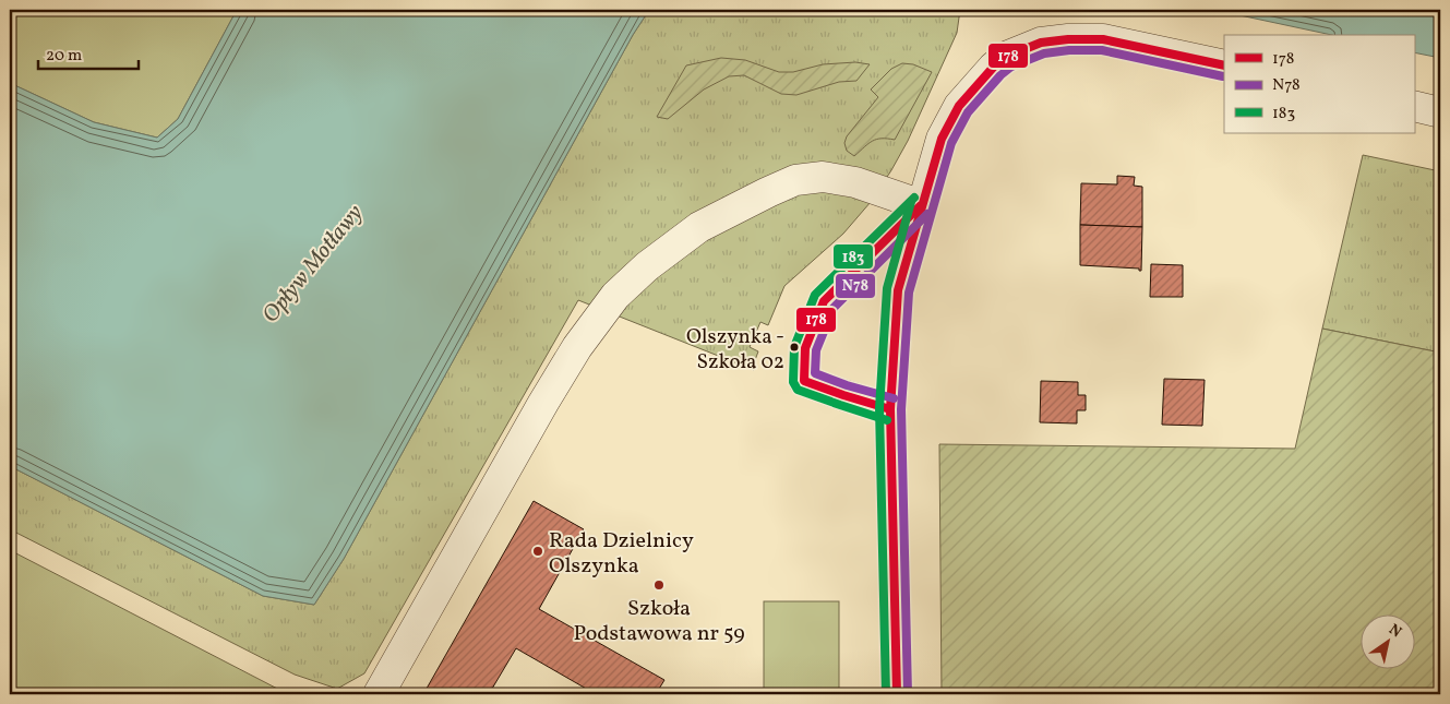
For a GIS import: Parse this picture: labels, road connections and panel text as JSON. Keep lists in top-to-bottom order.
{
  "water": ["Opływ Motławy"],
  "places": ["Olszynka - Szkoła 02", "Rada Dzielnicy Olszynka", "Szkoła Podstawowa nr 59"],
  "lines": ["transit line 178", "transit line N78", "transit line 183"],
  "legend": ["178", "N78", "183"],
  "scale_bar": "20 m",
  "north": "top right"
}
